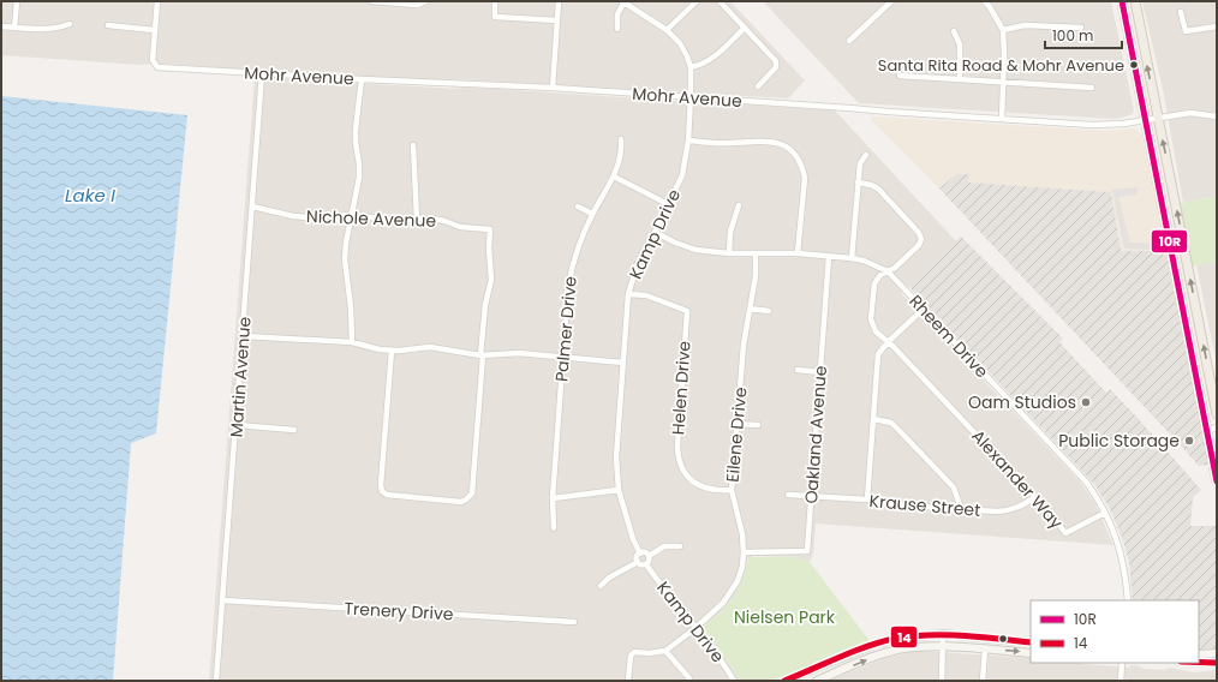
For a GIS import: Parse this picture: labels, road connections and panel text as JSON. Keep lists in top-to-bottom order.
{
  "streets": {
    "street": [
      "Mohr Avenue",
      "Nichole Avenue",
      "Kamp Drive",
      "Palmer Drive",
      "Rheem Drive",
      "Martin Avenue",
      "Helen Drive",
      "Eilene Drive",
      "Oakland Avenue",
      "Alexander Way",
      "Krause Street",
      "Trenery Drive"
    ]
  },
  "crossings": [
    ["Mohr Avenue", "Kamp Drive"],
    ["Mohr Avenue", "Martin Avenue"],
    ["Nichole Avenue", "Martin Avenue"],
    ["Kamp Drive", "Rheem Drive"],
    ["Kamp Drive", "Helen Drive"],
    ["Kamp Drive", "Eilene Drive"],
    ["Rheem Drive", "Eilene Drive"],
    ["Rheem Drive", "Oakland Avenue"],
    ["Rheem Drive", "Alexander Way"],
    ["Martin Avenue", "Trenery Drive"],
    ["Helen Drive", "Eilene Drive"],
    ["Eilene Drive", "Oakland Avenue"],
    ["Oakland Avenue", "Krause Street"],
    ["Alexander Way", "Krause Street"]
  ],
  "water": ["Lake I"],
  "parks": ["Nielsen Park"],
  "places": ["Santa Rita Road & Mohr Avenue", "Oam Studios", "Public Storage"],
  "lines": ["transit line 10R", "transit line 14"],
  "legend": ["10R", "14"],
  "scale_bar": "100 m"
}
